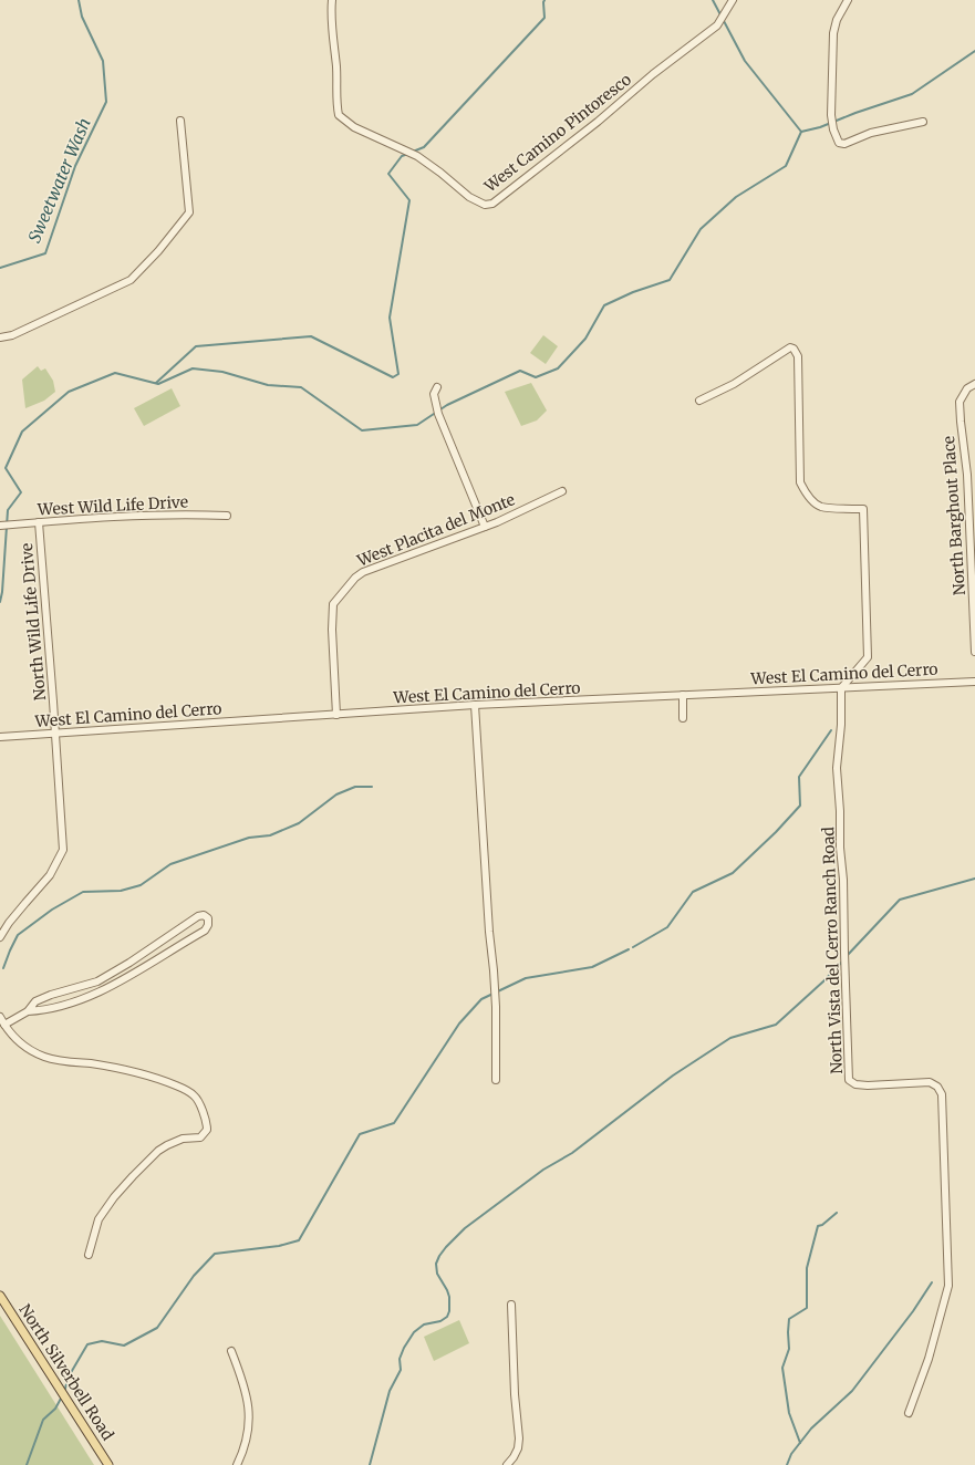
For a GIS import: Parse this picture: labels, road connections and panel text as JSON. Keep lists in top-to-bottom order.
{
  "streets": {
    "main road": ["North Silverbell Road"],
    "street": [
      "West Camino Pintoresco",
      "West Wild Life Drive",
      "North Barghout Place",
      "West Placita del Monte",
      "North Wild Life Drive",
      "West El Camino del Cerro",
      "North Vista del Cerro Ranch Road"
    ]
  },
  "crossings": [
    ["West Wild Life Drive", "North Wild Life Drive"],
    ["West Placita del Monte", "West El Camino del Cerro"],
    ["North Wild Life Drive", "West El Camino del Cerro"],
    ["West El Camino del Cerro", "North Vista del Cerro Ranch Road"]
  ],
  "water": ["Sweetwater Wash"]
}
